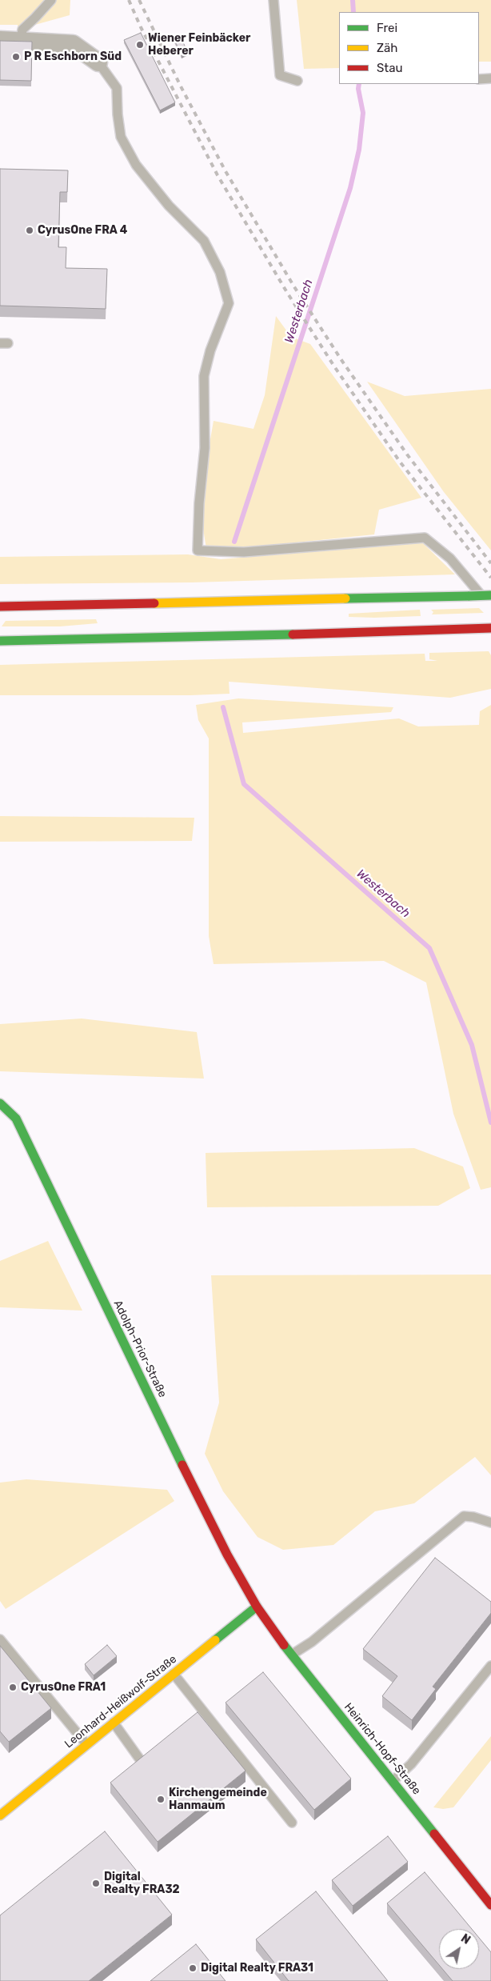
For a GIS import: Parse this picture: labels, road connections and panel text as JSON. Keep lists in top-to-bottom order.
{
  "streets": {
    "main road": ["Adolph-Prior-Straße", "Leonhard-Heißwolf-Straße", "Heinrich-Hopf-Straße"]
  },
  "crossings": [
    ["Adolph-Prior-Straße", "Leonhard-Heißwolf-Straße"],
    ["Adolph-Prior-Straße", "Heinrich-Hopf-Straße"],
    ["Leonhard-Heißwolf-Straße", "Heinrich-Hopf-Straße"]
  ],
  "water": ["Westerbach"],
  "places": [
    "Wiener Feinbäcker Heberer",
    "P R Eschborn Süd",
    "CyrusOne FRA 4",
    "CyrusOne FRA1",
    "Kirchengemeinde Hanmaum",
    "Digital Realty FRA32",
    "Digital Realty FRA31"
  ],
  "legend": ["Frei", "Zäh", "Stau"],
  "north": "top right"
}
